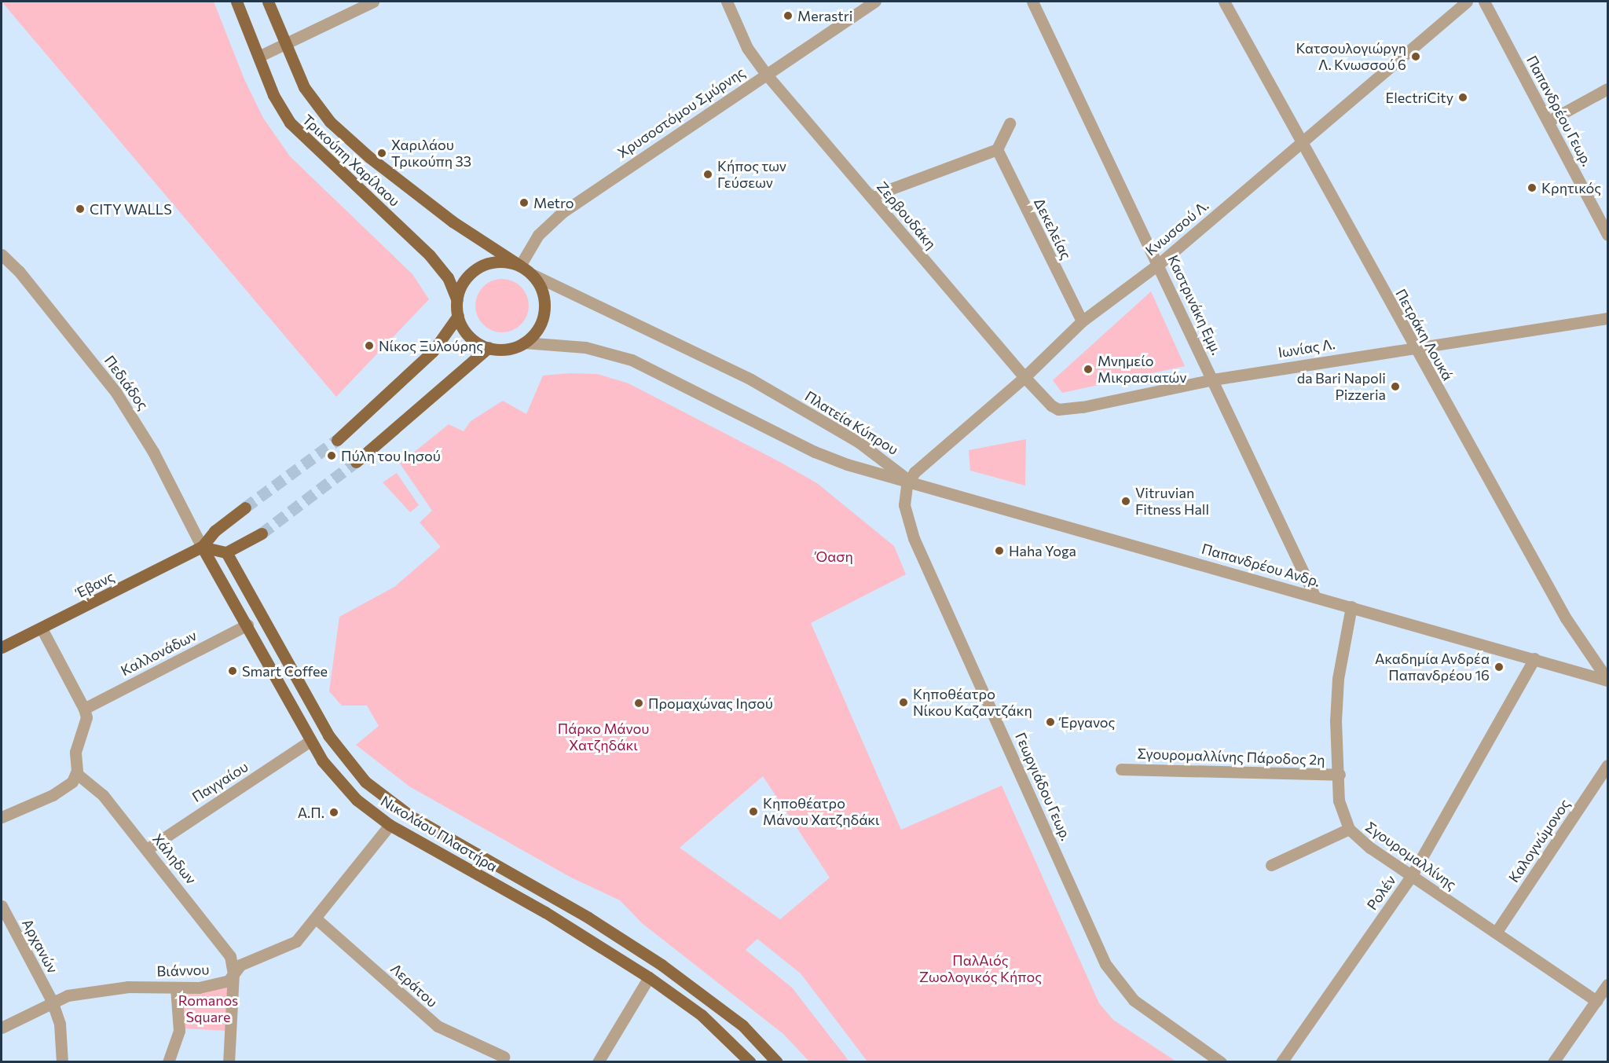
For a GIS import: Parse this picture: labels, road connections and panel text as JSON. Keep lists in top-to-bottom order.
{
  "streets": {
    "main road": ["Τρικούπη Χαρίλαου", "Έβανς", "Νικολάου Πλαστήρα"],
    "street": [
      "Παπανδρέου Γεωρ.",
      "Χρυσοστόμου Σμύρνης",
      "Ζερβουδάκη",
      "Κνωσσού Λ.",
      "Δεκελείας",
      "Καστρινάκη Εμμ.",
      "Πετράκη Λουκά",
      "Ιωνίας Λ.",
      "Πεδιάδος",
      "Πλατεία Κύπρου",
      "Παπανδρέου Ανδρ.",
      "Καλλονάδων",
      "Σγουρομαλλίνης Πάροδος 2η",
      "Παγγαίου",
      "Γεωργιάδου Γεωρ.",
      "Καλογνώμονος",
      "Σγουρομαλλίνης",
      "Χάληδων",
      "Ρολέν",
      "Αρχανών",
      "Βιάννου",
      "Λεράτου"
    ]
  },
  "crossings": [
    ["Χρυσοστόμου Σμύρνης", "Τρικούπη Χαρίλαου"],
    ["Χρυσοστόμου Σμύρνης", "Ζερβουδάκη"],
    ["Χρυσοστόμου Σμύρνης", "Πλατεία Κύπρου"],
    ["Τρικούπη Χαρίλαου", "Πλατεία Κύπρου"],
    ["Ζερβουδάκη", "Κνωσσού Λ."],
    ["Ζερβουδάκη", "Ιωνίας Λ."],
    ["Κνωσσού Λ.", "Δεκελείας"],
    ["Κνωσσού Λ.", "Καστρινάκη Εμμ."],
    ["Κνωσσού Λ.", "Πετράκη Λουκά"],
    ["Κνωσσού Λ.", "Ιωνίας Λ."],
    ["Κνωσσού Λ.", "Πλατεία Κύπρου"],
    ["Κνωσσού Λ.", "Παπανδρέου Ανδρ."],
    ["Κνωσσού Λ.", "Γεωργιάδου Γεωρ."],
    ["Καστρινάκη Εμμ.", "Ιωνίας Λ."],
    ["Καστρινάκη Εμμ.", "Παπανδρέου Ανδρ."],
    ["Πετράκη Λουκά", "Ιωνίας Λ."],
    ["Πετράκη Λουκά", "Παπανδρέου Ανδρ."],
    ["Πεδιάδος", "Έβανς"],
    ["Πεδιάδος", "Νικολάου Πλαστήρα"],
    ["Πλατεία Κύπρου", "Παπανδρέου Ανδρ."],
    ["Πλατεία Κύπρου", "Γεωργιάδου Γεωρ."],
    ["Παπανδρέου Ανδρ.", "Γεωργιάδου Γεωρ."],
    ["Παπανδρέου Ανδρ.", "Σγουρομαλλίνης"],
    ["Παπανδρέου Ανδρ.", "Ρολέν"],
    ["Έβανς", "Νικολάου Πλαστήρα"],
    ["Καλλονάδων", "Νικολάου Πλαστήρα"],
    ["Σγουρομαλλίνης Πάροδος 2η", "Σγουρομαλλίνης"],
    ["Παγγαίου", "Νικολάου Πλαστήρα"],
    ["Παγγαίου", "Χάληδων"],
    ["Νικολάου Πλαστήρα", "Βιάννου"],
    ["Καλογνώμονος", "Σγουρομαλλίνης"],
    ["Σγουρομαλλίνης", "Ρολέν"],
    ["Χάληδων", "Βιάννου"],
    ["Αρχανών", "Βιάννου"],
    ["Βιάννου", "Λεράτου"]
  ],
  "parks": [
    "Όαση",
    "Πάρκο Μάνου Χατζηδάκι",
    "ΠαλΑιός Ζωολογικός Κήπος",
    "Romanos Square"
  ],
  "places": [
    "Merastri",
    "Κατσουλογιώργη Λ. Κνωσσού 6",
    "ElectriCity",
    "Χαριλάου Τρικούπη 33",
    "Κήπος των Γεύσεων",
    "Κρητικός",
    "Metro",
    "CITY WALLS",
    "Νίκος Ξυλούρης",
    "Μνημείο Μικρασιατών",
    "da Bari Napoli Pizzeria",
    "Πύλη του Ιησού",
    "Vitruvian Fitness Hall",
    "Haha Yoga",
    "Ακαδημία Ανδρέα Παπανδρέου 16",
    "Smart Coffee",
    "Κηποθέατρο Νίκου Καζαντζάκη",
    "Προμαχώνας Ιησού",
    "Έργανος",
    "Κηποθέατρο Μάνου Χατζηδάκι",
    "Α.Π."
  ]
}
